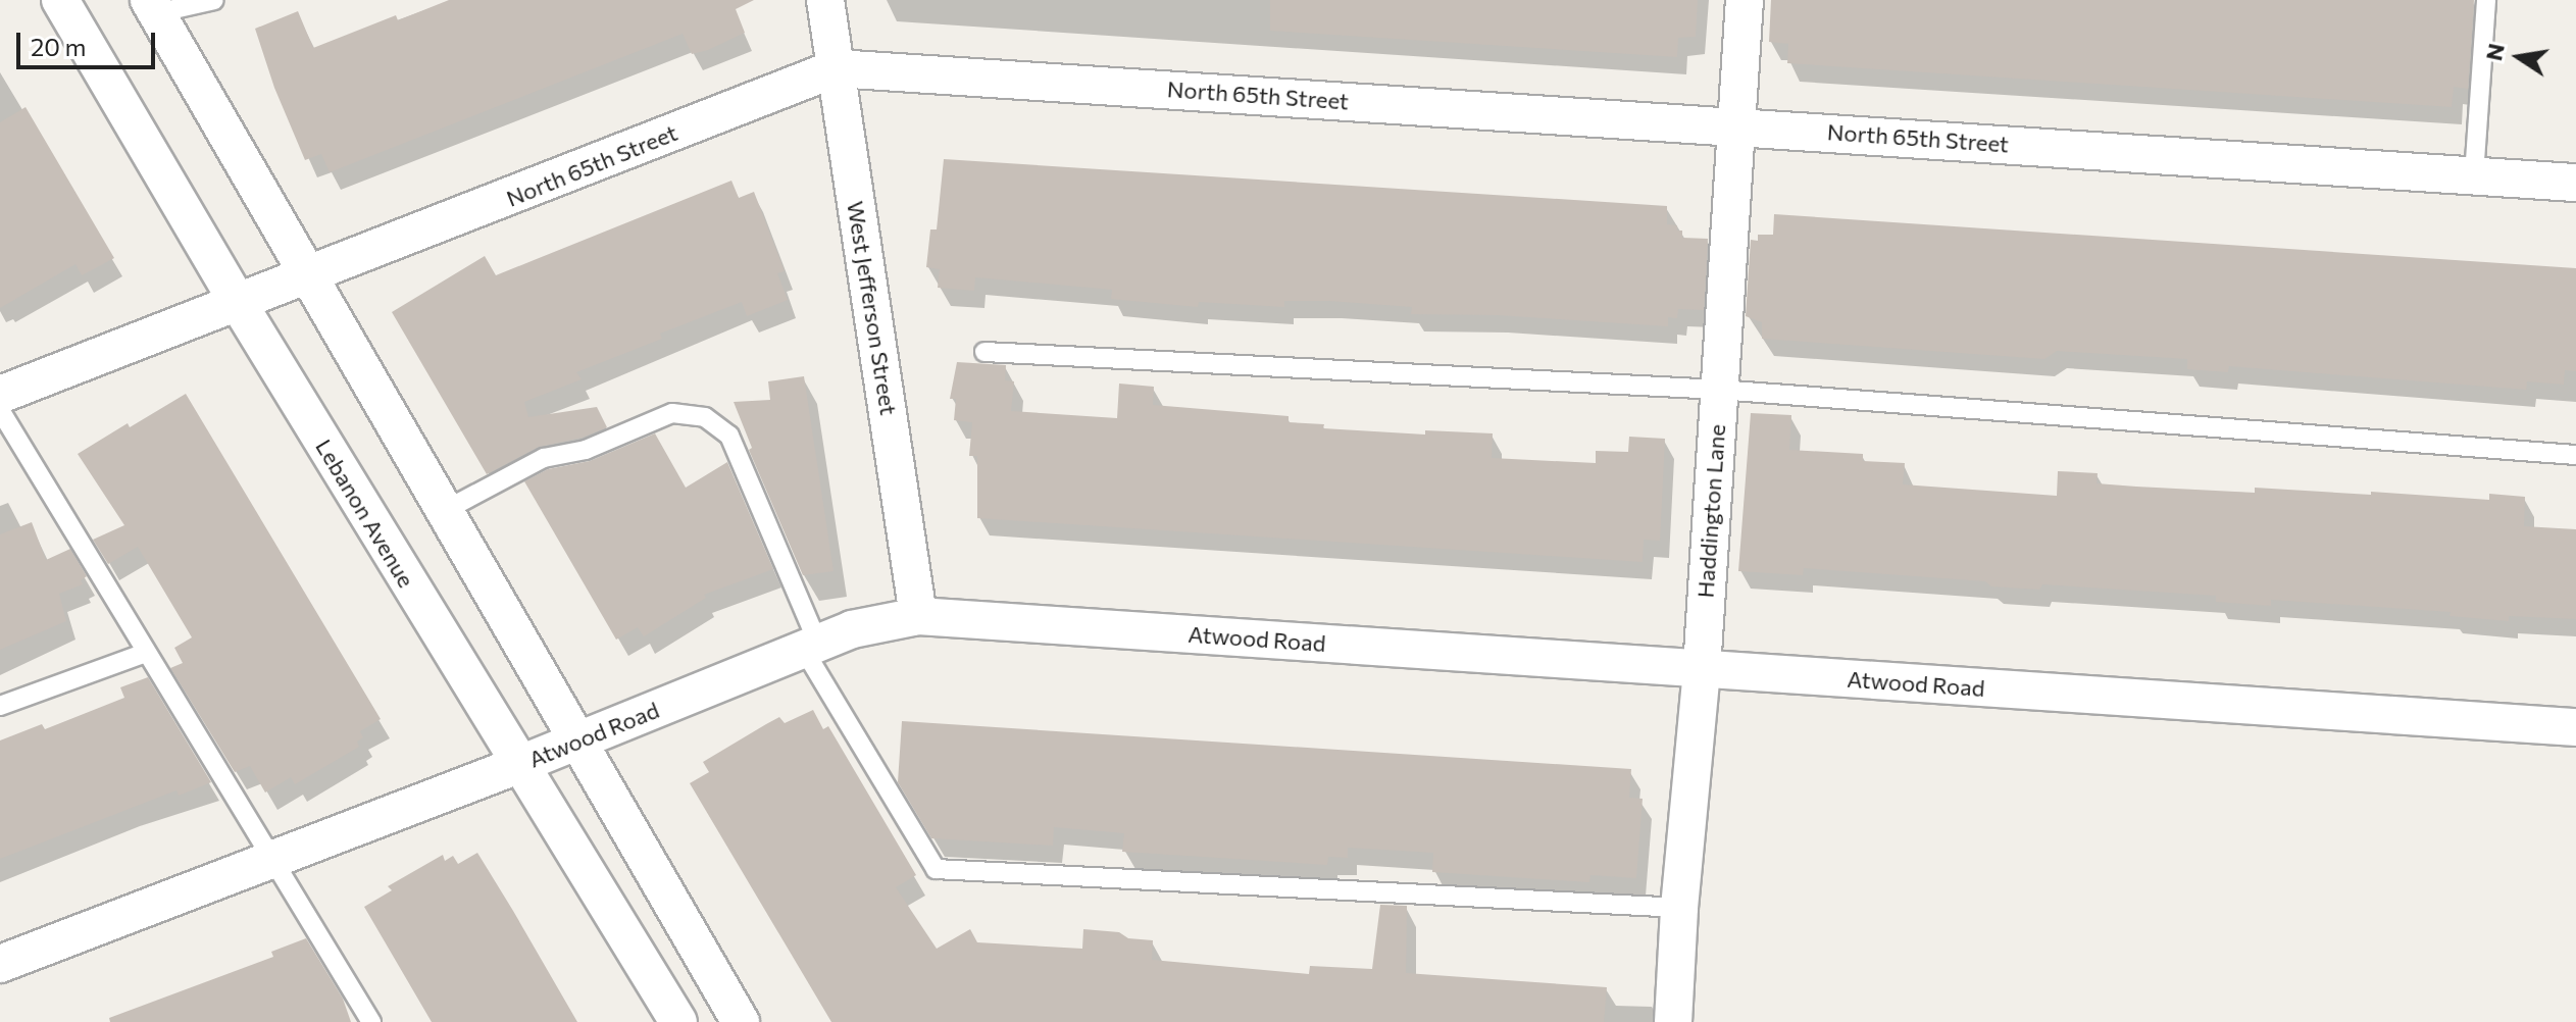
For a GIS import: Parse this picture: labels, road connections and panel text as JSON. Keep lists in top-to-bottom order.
{
  "streets": {
    "street": [
      "North 65th Street",
      "West Jefferson Street",
      "Haddington Lane",
      "Lebanon Avenue",
      "Atwood Road"
    ]
  },
  "crossings": [
    ["North 65th Street", "West Jefferson Street"],
    ["North 65th Street", "Haddington Lane"],
    ["North 65th Street", "Lebanon Avenue"],
    ["West Jefferson Street", "Atwood Road"],
    ["Haddington Lane", "Atwood Road"],
    ["Lebanon Avenue", "Atwood Road"]
  ],
  "scale_bar": "20 m",
  "north": "left"
}
